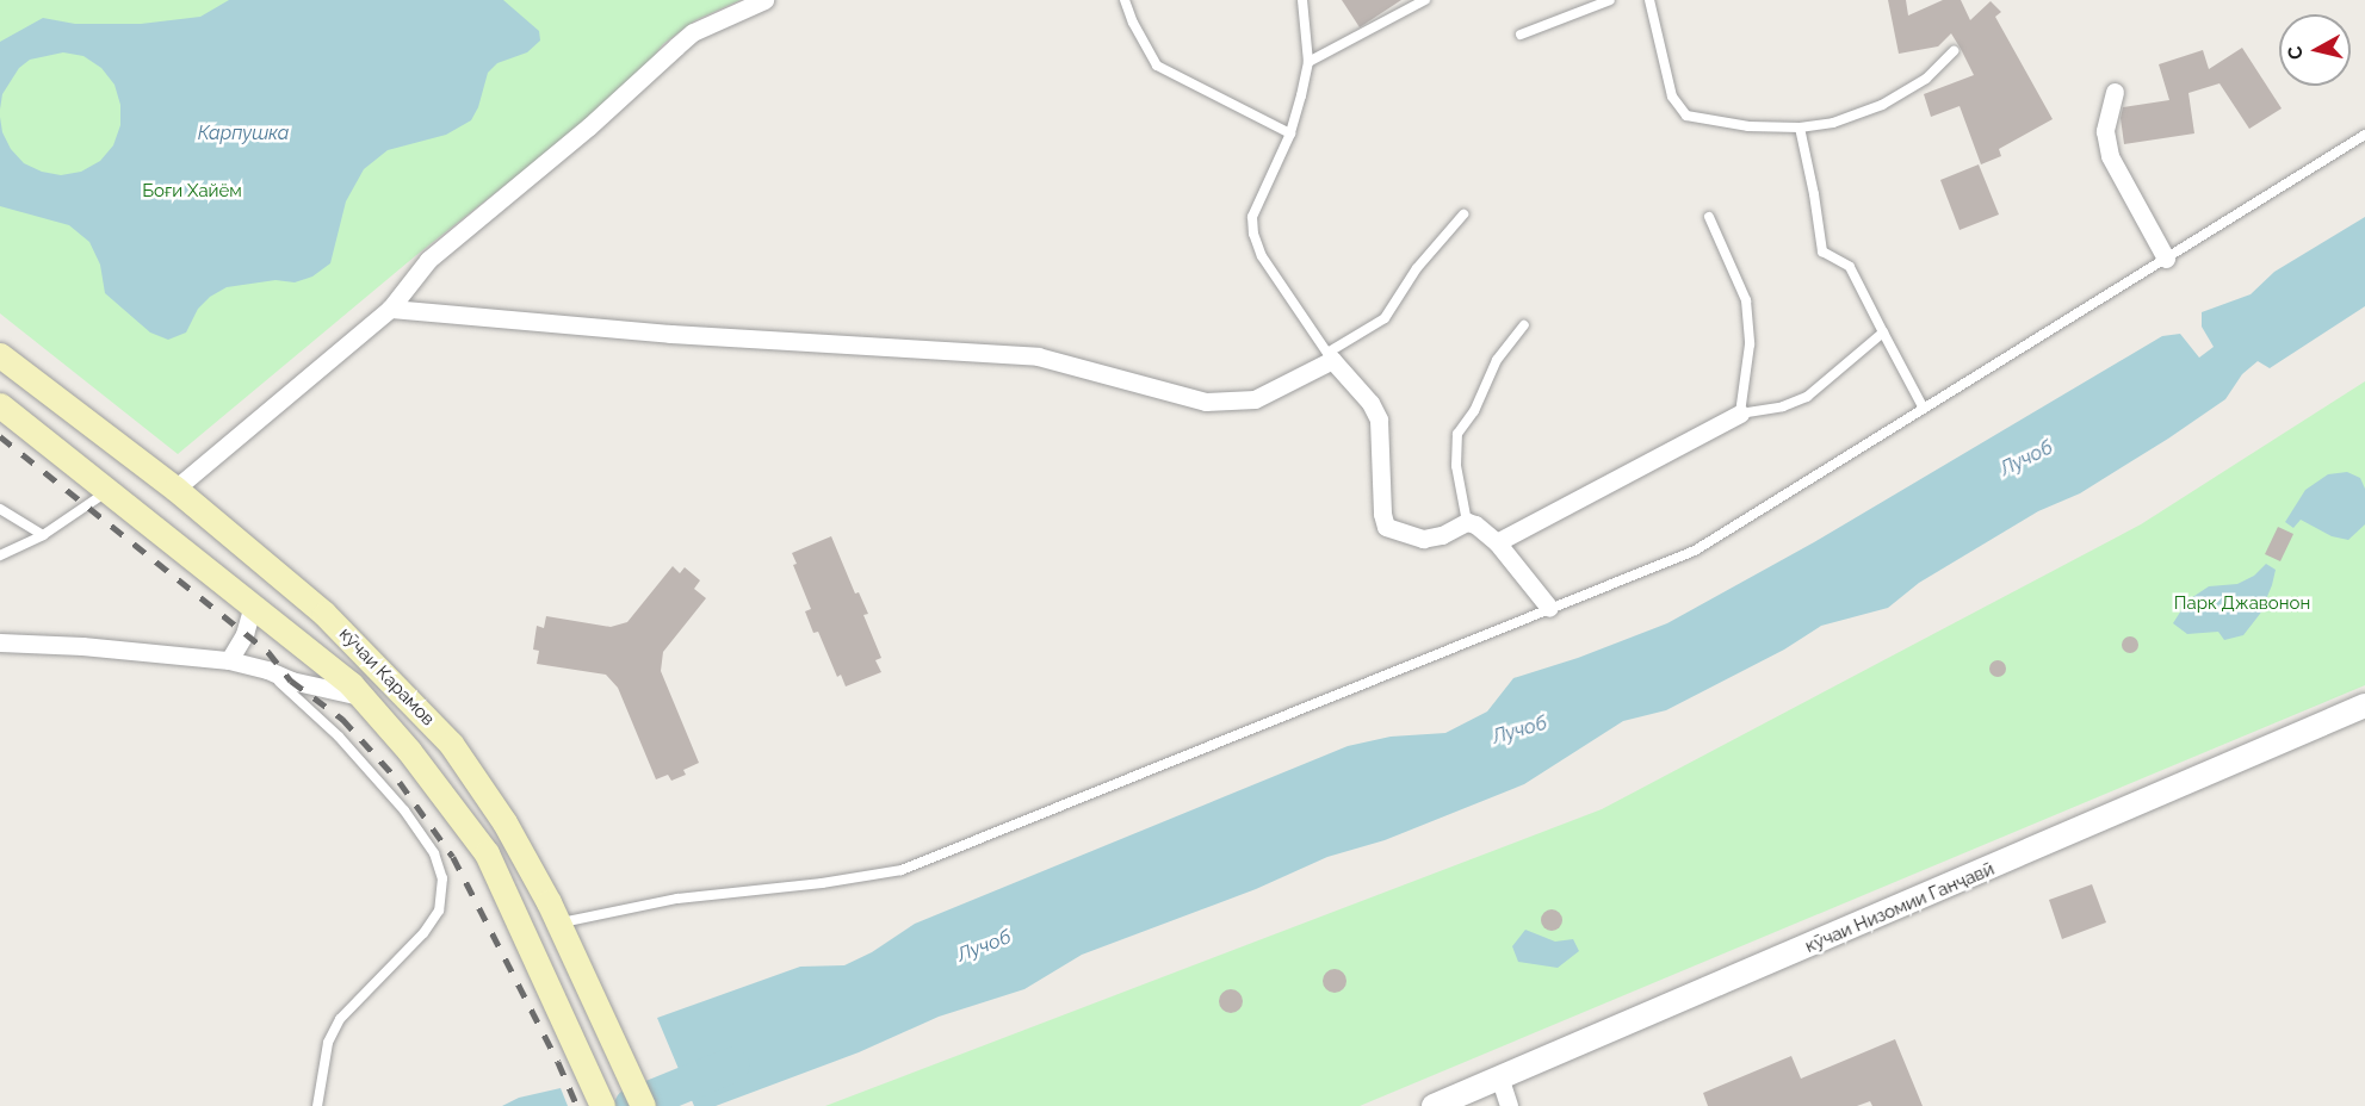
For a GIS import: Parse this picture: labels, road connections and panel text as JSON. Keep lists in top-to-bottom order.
{
  "streets": {
    "main road": ["кӯчаи Карамов"],
    "street": ["кӯчаи Низомии Ганҷавӣ"]
  },
  "water": ["Карпушка", "Лучоб"],
  "parks": ["Боғи Хайём", "Парк Джавонон"],
  "north": "left"
}
